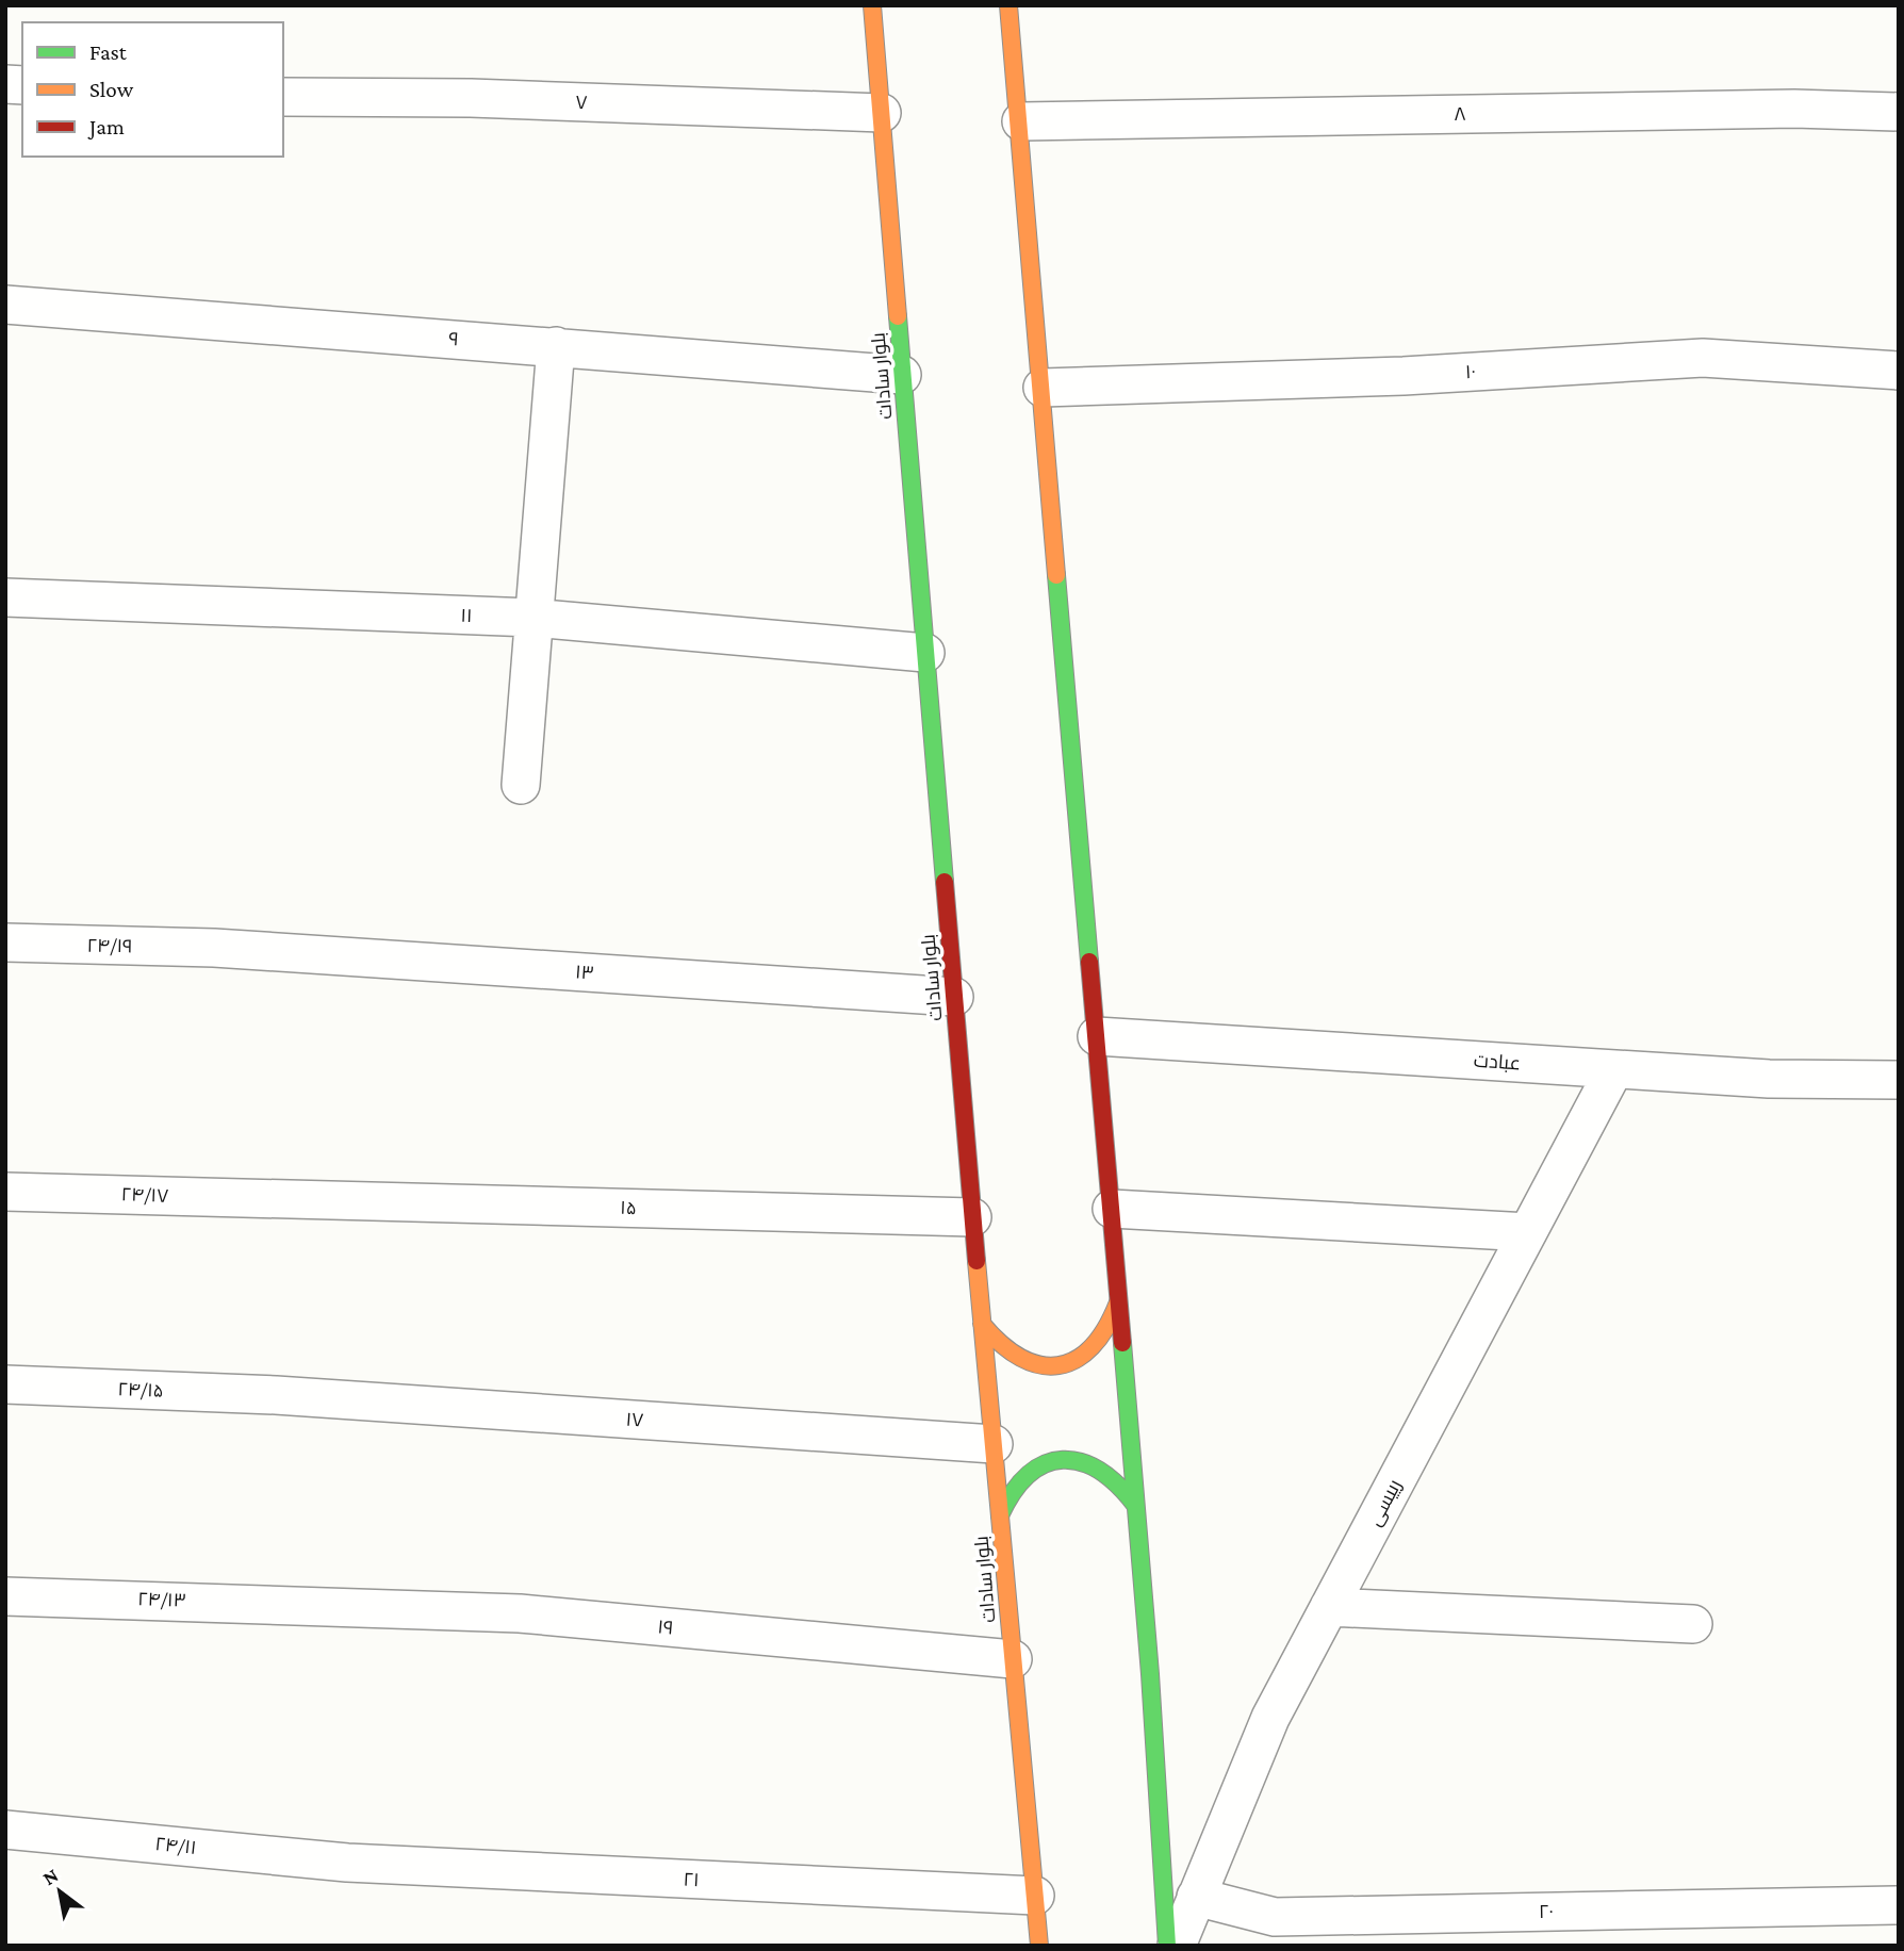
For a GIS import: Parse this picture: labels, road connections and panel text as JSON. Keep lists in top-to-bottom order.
{
  "streets": {
    "street": [
      "۷",
      "۸",
      "۹",
      "۱۰",
      "بلوار سادات",
      "۱۱",
      "۲۴/۱۹",
      "۱۳",
      "عبادت",
      "۲۴/۱۷",
      "۱۵",
      "۲۴/۱۵",
      "۱۷",
      "رییسی",
      "۲۴/۱۳",
      "۱۹",
      "۲۴/۱۱",
      "۲۱",
      "۲۰"
    ]
  },
  "crossings": [
    ["۷", "بلوار سادات"],
    ["۹", "بلوار سادات"],
    ["بلوار سادات", "۱۱"],
    ["بلوار سادات", "۱۳"],
    ["بلوار سادات", "۱۵"],
    ["بلوار سادات", "۱۷"],
    ["بلوار سادات", "۱۹"],
    ["بلوار سادات", "۲۱"],
    ["۲۴/۱۹", "۱۳"],
    ["عبادت", "رییسی"],
    ["۲۴/۱۷", "۱۵"],
    ["۲۴/۱۵", "۱۷"],
    ["رییسی", "۲۰"],
    ["۲۴/۱۳", "۱۹"],
    ["۲۴/۱۱", "۲۱"]
  ],
  "legend": ["Fast", "Slow", "Jam"],
  "north": "top left"
}
